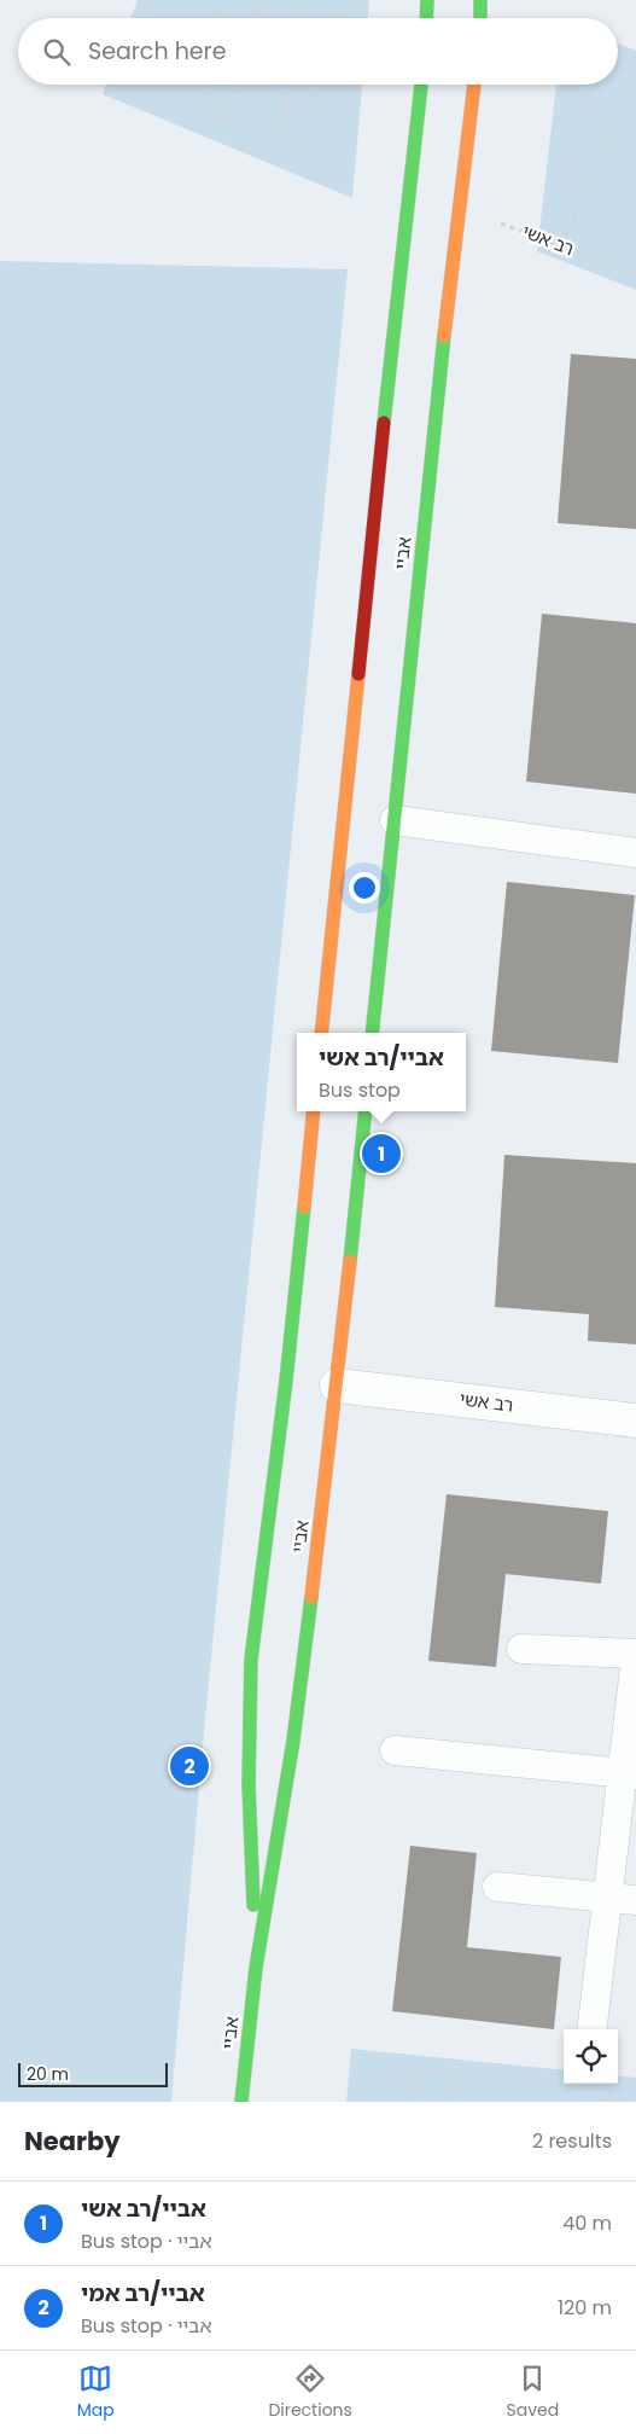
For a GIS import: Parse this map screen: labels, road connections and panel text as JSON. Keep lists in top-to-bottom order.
{
  "streets": {
    "street": ["רב אשי", "אביי"]
  },
  "crossings": [
    ["רב אשי", "אביי"]
  ],
  "scale_bar": "20 m",
  "page": {
    "search": "Search here",
    "popup": ["אביי/רב אשי", "Bus stop"],
    "pins": ["1", "2"],
    "scale": "20 m",
    "heading": ["Nearby", "2 results"],
    "list": [
      {
        "mark": "1",
        "name": "אביי/רב אשי",
        "note": "Bus stop · אביי",
        "value": "40 m"
      },
      {
        "mark": "2",
        "name": "אביי/רב אמי",
        "note": "Bus stop · אביי",
        "value": "120 m"
      }
    ],
    "nav": ["Map", "Directions", "Saved"]
  }
}
